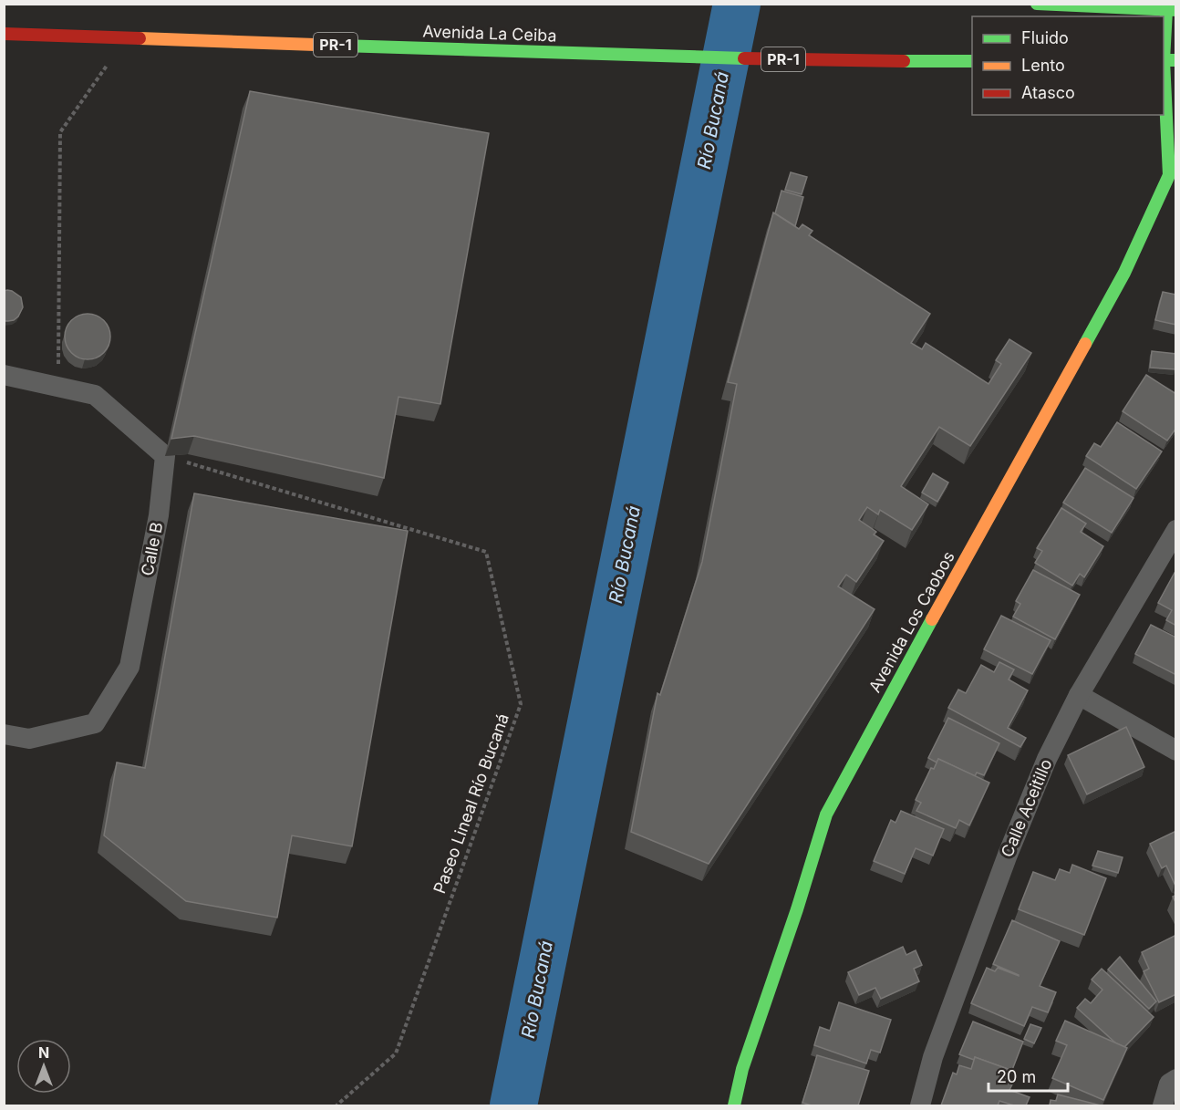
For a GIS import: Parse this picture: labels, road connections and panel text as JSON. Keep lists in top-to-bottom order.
{
  "streets": {
    "main road": ["Avenida La Ceiba", "PR-1", "Avenida Los Caobos"],
    "street": ["Calle B", "Calle Aceitillo"],
    "path": ["Paseo Lineal Río Bucaná"]
  },
  "crossings": [
    ["Calle B", "Paseo Lineal Río Bucaná"]
  ],
  "water": ["Río Bucaná"],
  "legend": ["Fluido", "Lento", "Atasco"],
  "scale_bar": "20 m",
  "north": "top"
}
